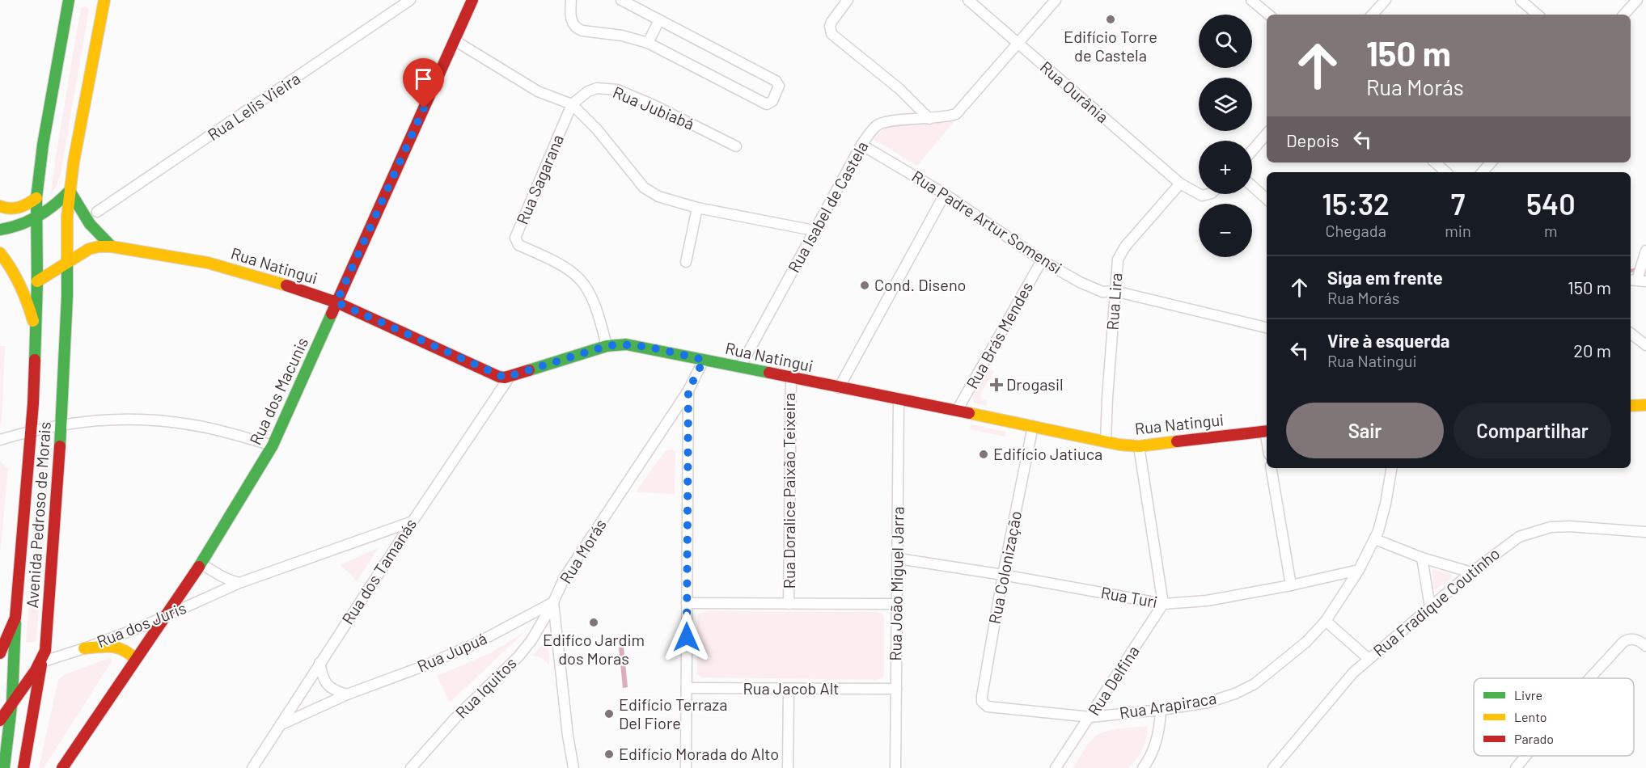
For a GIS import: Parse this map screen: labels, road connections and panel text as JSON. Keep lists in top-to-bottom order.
{
  "streets": {
    "main road": ["Rua Natingui", "Rua dos Macunis", "Avenida Pedroso de Morais"],
    "street": [
      "Rua Ourânia",
      "Rua Lelis Vieira",
      "Rua Jubiabá",
      "Rua Sagarana",
      "Rua Isabel de Castela",
      "Rua Padre Artur Somensi",
      "Rua Lira",
      "Rua Brás Mendes",
      "Rua Doralice Paixão Teixeira",
      "Rua Morás",
      "Rua Colonização",
      "Rua dos Tamanás",
      "Rua João Miguel Jarra",
      "Rua Turi",
      "Rua Fradique Coutinho",
      "Rua dos Juris",
      "Rua Jupuá",
      "Rua Delfina",
      "Rua Iquitos",
      "Rua Jacob Alt",
      "Rua Arapiraca"
    ]
  },
  "crossings": [
    ["Rua Ourânia", "Rua Isabel de Castela"],
    ["Rua Ourânia", "Rua Lira"],
    ["Rua Jubiabá", "Rua Sagarana"],
    ["Rua Sagarana", "Rua Natingui"],
    ["Rua Isabel de Castela", "Rua Padre Artur Somensi"],
    ["Rua Isabel de Castela", "Rua Natingui"],
    ["Rua Padre Artur Somensi", "Rua Lira"],
    ["Rua Padre Artur Somensi", "Rua Brás Mendes"],
    ["Rua Natingui", "Rua Lira"],
    ["Rua Natingui", "Rua Brás Mendes"],
    ["Rua Natingui", "Rua dos Macunis"],
    ["Rua Natingui", "Rua Doralice Paixão Teixeira"],
    ["Rua Natingui", "Avenida Pedroso de Morais"],
    ["Rua Natingui", "Rua Morás"],
    ["Rua Natingui", "Rua Colonização"],
    ["Rua Natingui", "Rua dos Tamanás"],
    ["Rua Natingui", "Rua João Miguel Jarra"],
    ["Rua dos Macunis", "Rua dos Juris"],
    ["Avenida Pedroso de Morais", "Rua dos Juris"],
    ["Rua Morás", "Rua Jupuá"],
    ["Rua Morás", "Rua Iquitos"],
    ["Rua Colonização", "Rua Turi"],
    ["Rua Colonização", "Rua Arapiraca"],
    ["Rua dos Tamanás", "Rua dos Juris"],
    ["Rua dos Tamanás", "Rua Jupuá"],
    ["Rua João Miguel Jarra", "Rua Turi"],
    ["Rua João Miguel Jarra", "Rua Jacob Alt"],
    ["Rua Turi", "Rua Delfina"],
    ["Rua Turi", "Rua Arapiraca"],
    ["Rua Jupuá", "Rua Iquitos"],
    ["Rua Delfina", "Rua Arapiraca"]
  ],
  "places": {
    "other": [
      "Edifício Torre de Castela",
      "Cond. Diseno",
      "Edifício Jatiuca",
      "Edifíco Jardim dos Moras",
      "Edifício Terraza Del Fiore",
      "Edifício Morada do Alto"
    ],
    "health": ["Drogasil"]
  },
  "legend": ["Livre", "Lento", "Parado"],
  "page": {
    "map_buttons": ["+", "−"],
    "turn": ["150 m", "Rua Morás"],
    "then": "Depois",
    "eta": [
      "15:32",
      "Chegada",
      "7",
      "min",
      "540",
      "m"
    ],
    "list": [
      {
        "name": "Siga em frente",
        "note": "Rua Morás",
        "value": "150 m"
      },
      {
        "name": "Vire à esquerda",
        "note": "Rua Natingui",
        "value": "20 m"
      }
    ],
    "buttons": ["Sair", "Compartilhar"]
  }
}
